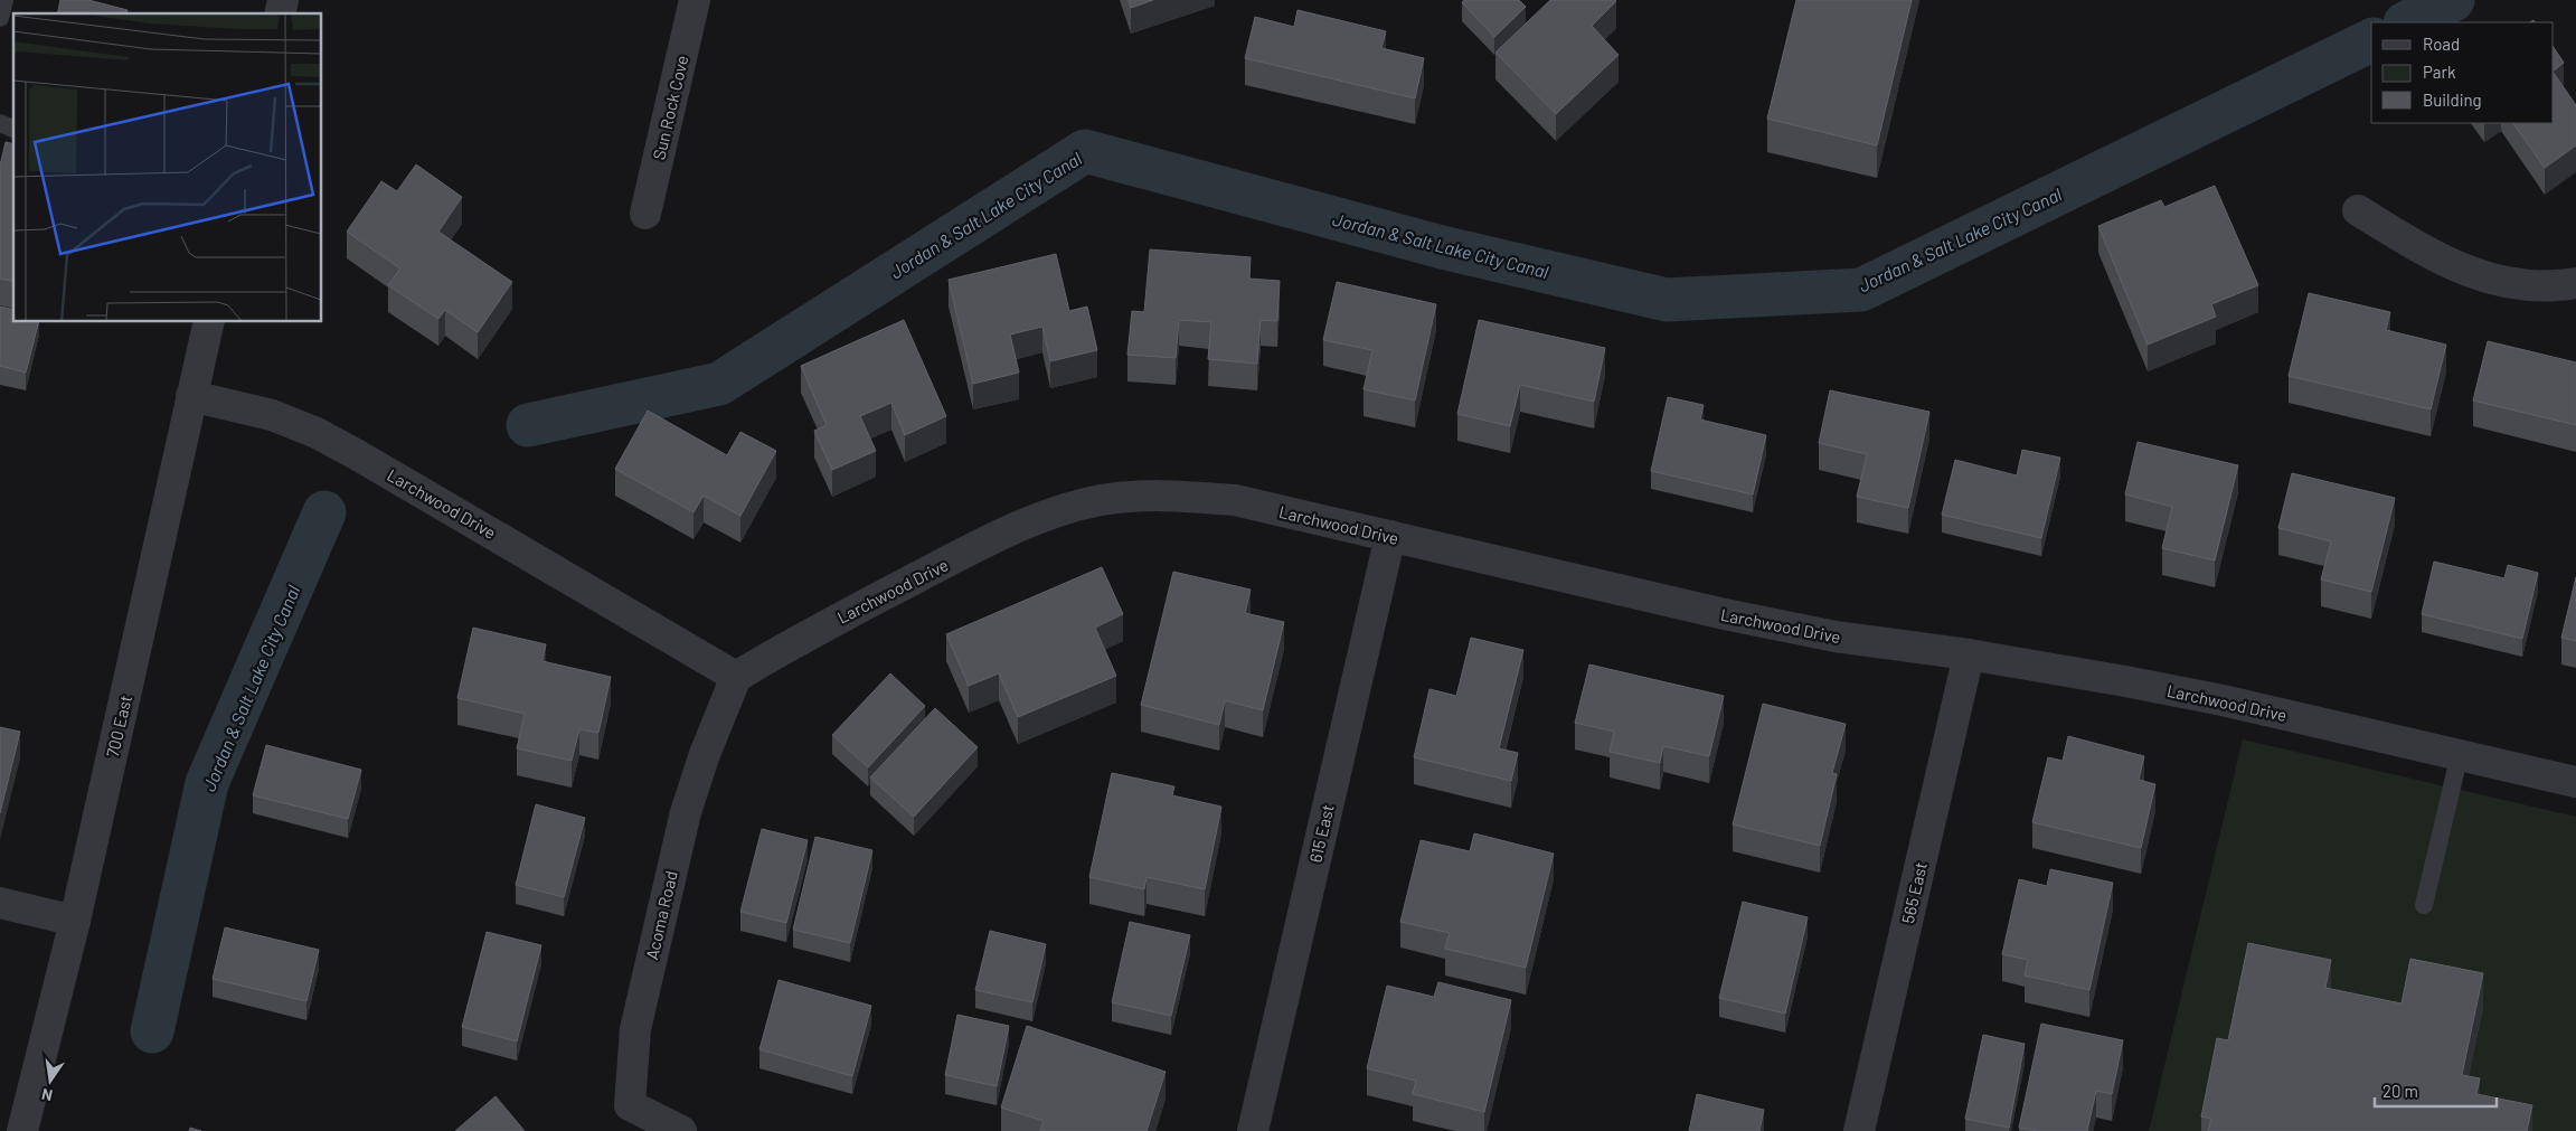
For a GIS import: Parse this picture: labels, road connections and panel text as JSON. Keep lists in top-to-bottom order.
{
  "streets": {
    "street": [
      "Sun Rock Cove",
      "Larchwood Drive",
      "700 East",
      "615 East",
      "565 East",
      "Acoma Road"
    ]
  },
  "crossings": [
    ["Larchwood Drive", "700 East"],
    ["Larchwood Drive", "615 East"],
    ["Larchwood Drive", "565 East"],
    ["Larchwood Drive", "Acoma Road"]
  ],
  "water": ["Jordan & Salt Lake City Canal"],
  "legend": ["Road", "Park", "Building"],
  "scale_bar": "20 m",
  "north": "bottom"
}
